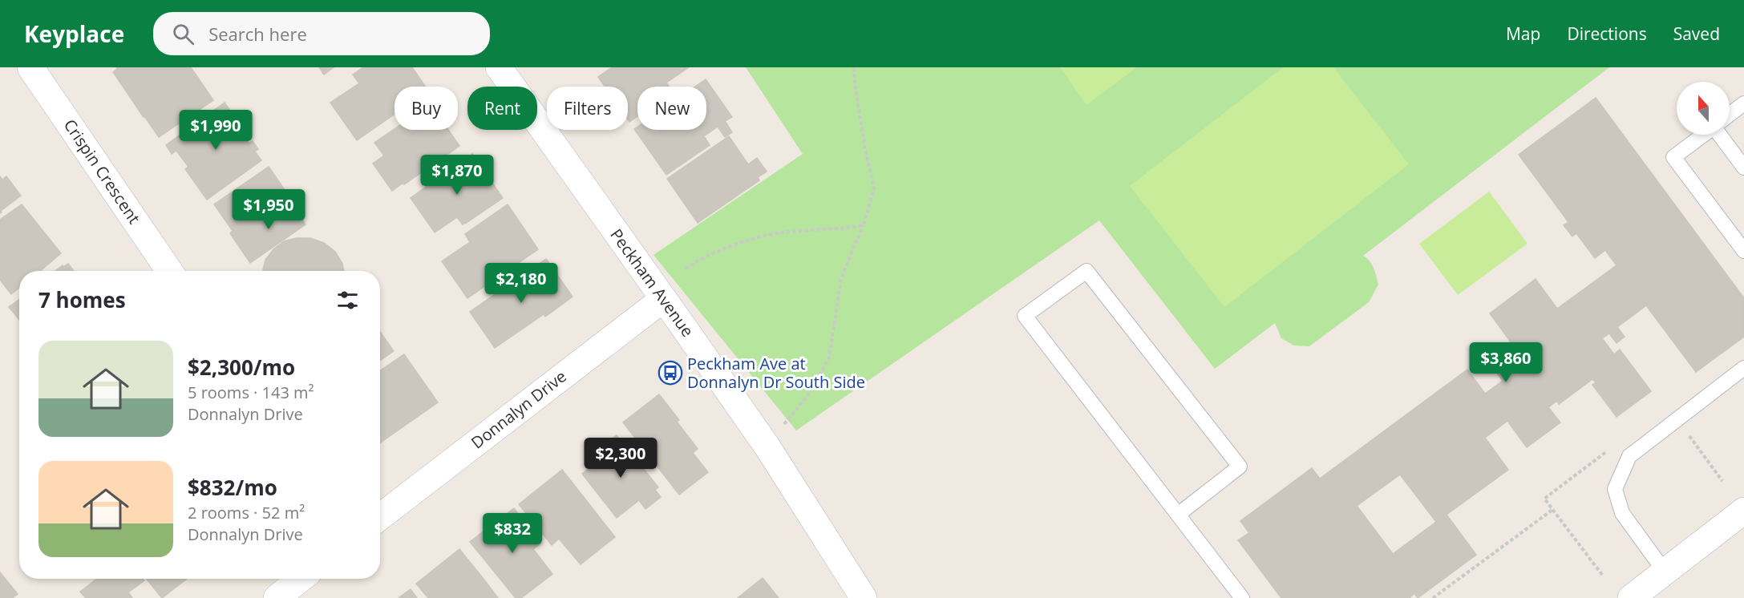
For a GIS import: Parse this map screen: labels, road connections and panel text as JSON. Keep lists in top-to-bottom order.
{
  "streets": {
    "street": ["Crispin Crescent", "Peckham Avenue", "Donnalyn Drive"]
  },
  "crossings": [
    ["Peckham Avenue", "Donnalyn Drive"]
  ],
  "places": {
    "bus stop": ["Peckham Ave at Donnalyn Dr South Side"]
  },
  "north": "top",
  "page": {
    "header": "Keyplace",
    "search": "Search here",
    "nav": ["Map", "Directions", "Saved"],
    "chip": [
      "Buy",
      "Rent",
      "Filters",
      "New"
    ],
    "price": [
      "$1,990",
      "$1,870",
      "$1,950",
      "$2,180",
      "$3,860",
      "$2,300",
      "$832"
    ],
    "heading": "7 homes",
    "list": [
      {
        "name": "$2,300/mo",
        "note": "5 rooms · 143 m² · Donnalyn Drive"
      },
      {
        "name": "$832/mo",
        "note": "2 rooms · 52 m² · Donnalyn Drive"
      }
    ]
  }
}
